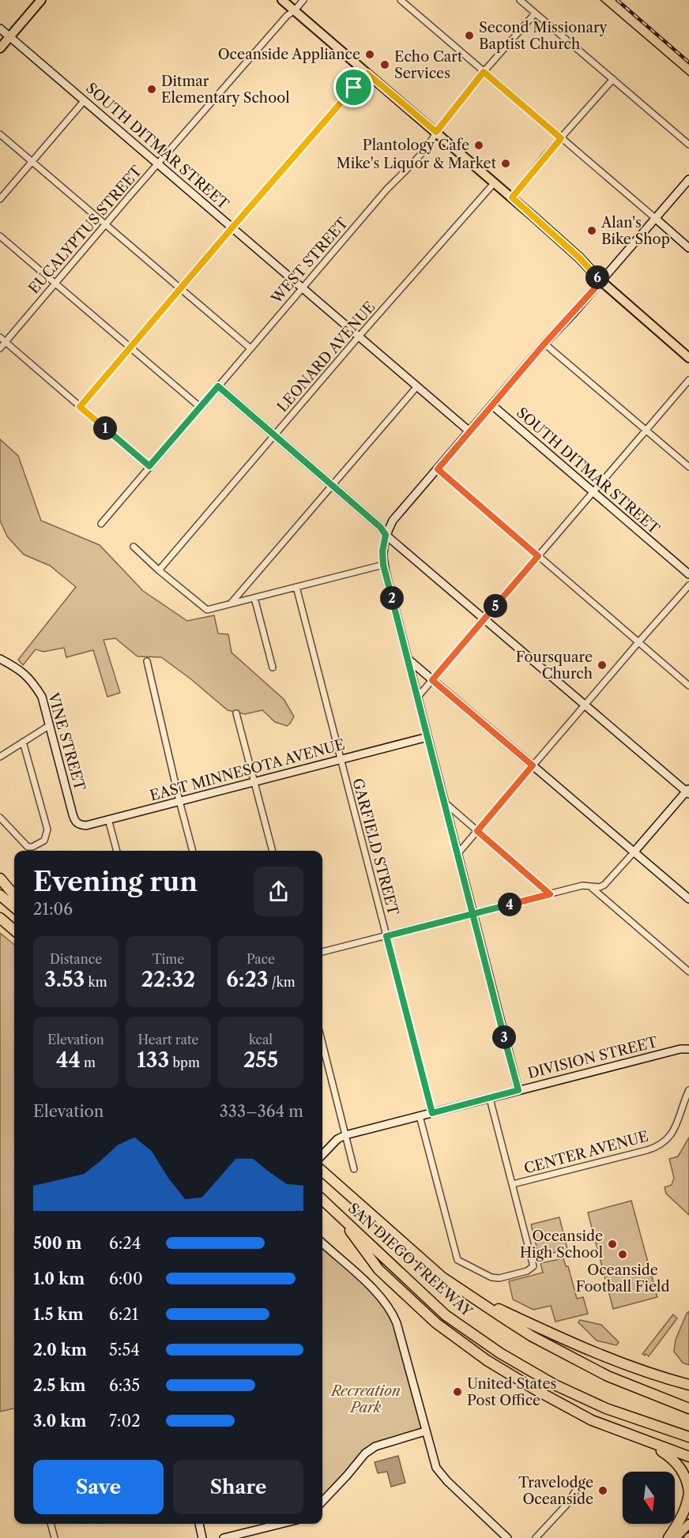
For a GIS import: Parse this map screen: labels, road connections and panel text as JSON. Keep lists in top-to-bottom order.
{
  "streets": {
    "highway": ["SAN DIEGO FREEWAY"],
    "street": [
      "SOUTH DITMAR STREET",
      "EUCALYPTUS STREET",
      "WEST STREET",
      "LEONARD AVENUE",
      "VINE STREET",
      "EAST MINNESOTA AVENUE",
      "GARFIELD STREET",
      "DIVISION STREET",
      "CENTER AVENUE"
    ]
  },
  "crossings": [
    ["SOUTH DITMAR STREET", "EUCALYPTUS STREET"],
    ["SOUTH DITMAR STREET", "WEST STREET"],
    ["SOUTH DITMAR STREET", "LEONARD AVENUE"],
    ["VINE STREET", "EAST MINNESOTA AVENUE"],
    ["EAST MINNESOTA AVENUE", "GARFIELD STREET"],
    ["GARFIELD STREET", "DIVISION STREET"]
  ],
  "parks": ["Recreation Park"],
  "places": [
    "Second Missionary Baptist Church",
    "Oceanside Appliance",
    "Echo Cart Services",
    "Ditmar Elementary School",
    "Plantology Cafe",
    "Mike's Liquor & Market",
    "Alan's Bike Shop",
    "Foursquare Church",
    "Oceanside High School",
    "Oceanside Football Field",
    "United States Post Office",
    "Travelodge Oceanside"
  ],
  "north": "bottom",
  "page": {
    "pins": [
      "6",
      "1",
      "2",
      "5",
      "4",
      "3"
    ],
    "heading": ["Evening run", "21:06"],
    "stats": [
      ["Distance", "3.53 km"],
      ["Time", "22:32"],
      ["Pace", "6:23 /km"],
      ["Elevation", "44 m"],
      ["Heart rate", "133 bpm"],
      ["kcal", "255"]
    ],
    "chart": ["Elevation", "333–364 m"],
    "list": [
      {
        "name": "500 m",
        "note": "6:24"
      },
      {
        "name": "1.0 km",
        "note": "6:00"
      },
      {
        "name": "1.5 km",
        "note": "6:21"
      },
      {
        "name": "2.0 km",
        "note": "5:54"
      },
      {
        "name": "2.5 km",
        "note": "6:35"
      },
      {
        "name": "3.0 km",
        "note": "7:02"
      }
    ],
    "buttons": ["Save", "Share"]
  }
}
